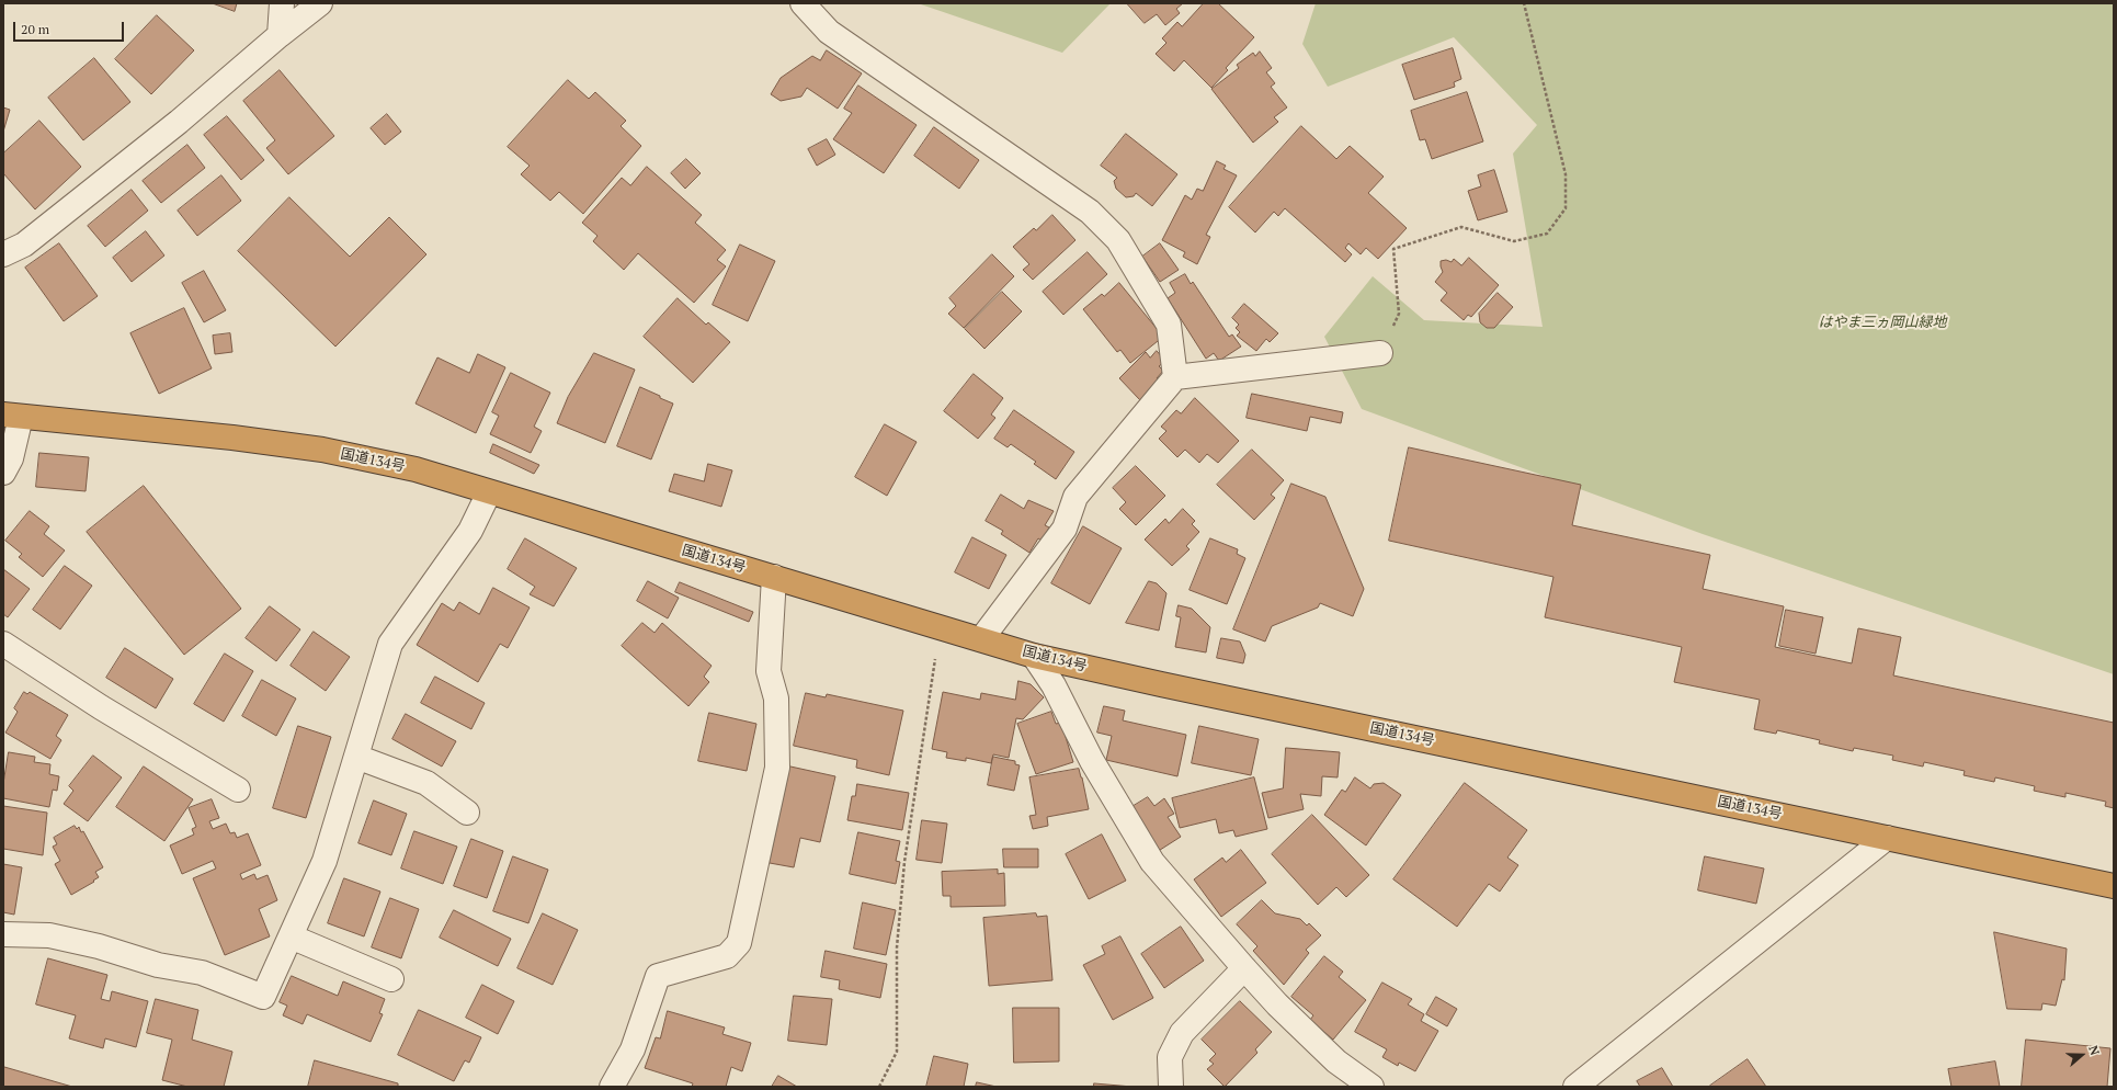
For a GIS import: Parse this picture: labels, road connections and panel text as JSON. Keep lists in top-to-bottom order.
{
  "streets": {
    "highway": ["国道134号"]
  },
  "parks": ["はやま三ヵ岡山緑地"],
  "scale_bar": "20 m",
  "north": "right"
}
